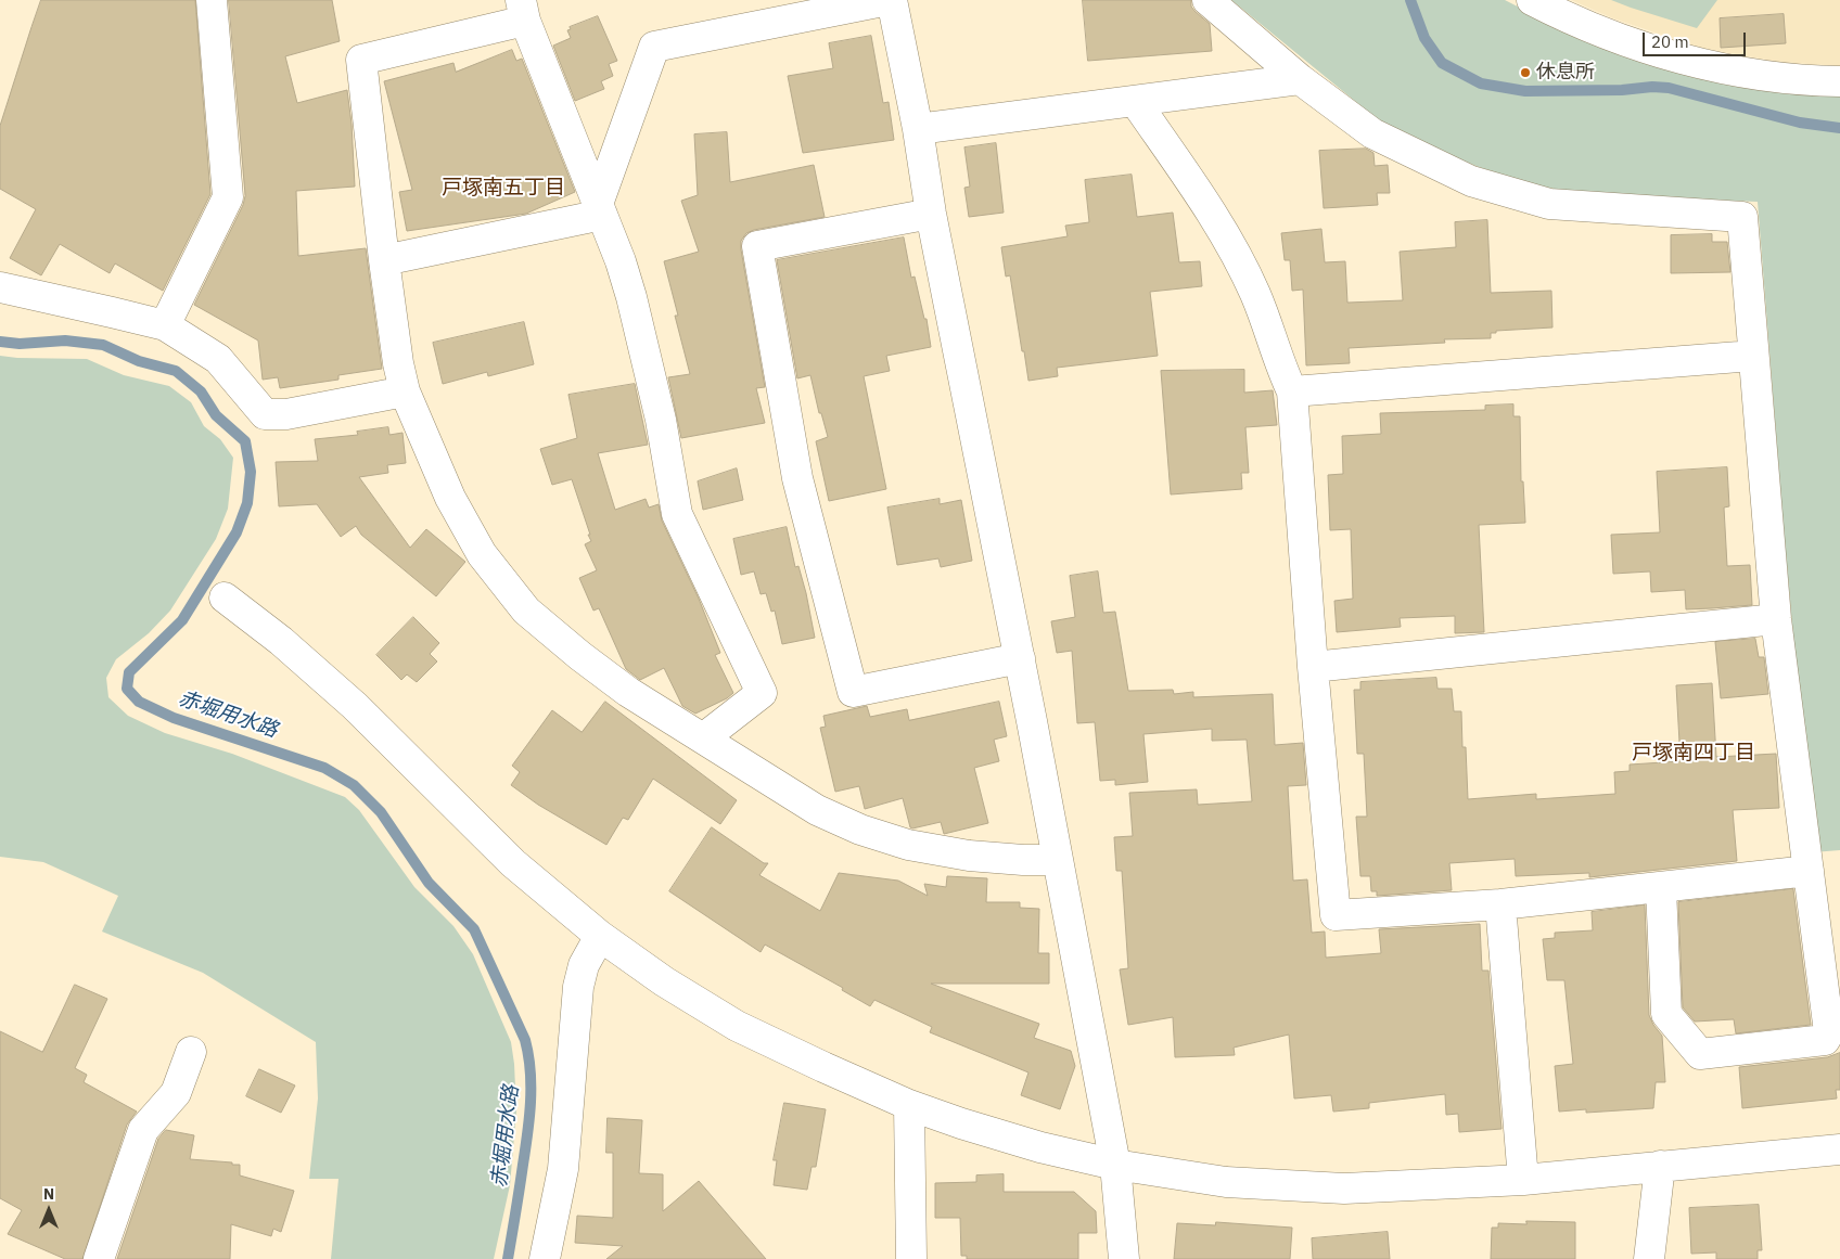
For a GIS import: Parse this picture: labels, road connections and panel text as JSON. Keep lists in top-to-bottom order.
{
  "districts": ["戸塚南五丁目", "戸塚南四丁目"],
  "water": ["赤堀用水路"],
  "places": ["休息所"],
  "scale_bar": "20 m",
  "north": "top"
}
